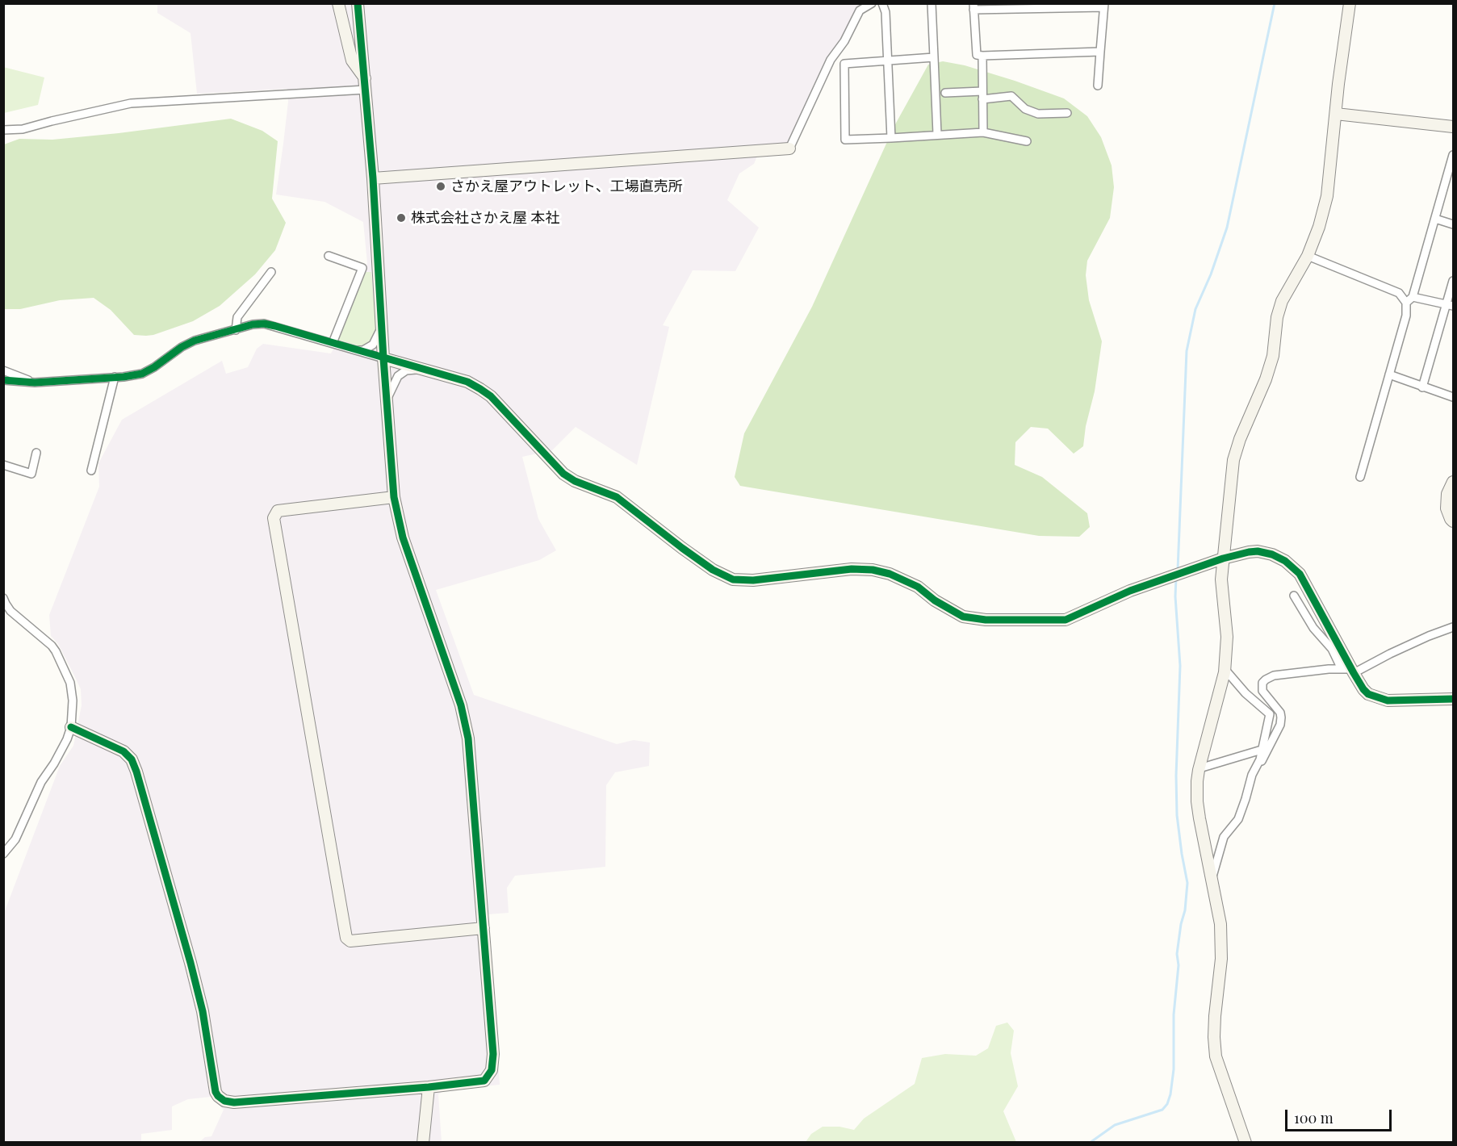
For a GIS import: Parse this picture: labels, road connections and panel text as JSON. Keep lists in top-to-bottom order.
{
  "places": ["さかえ屋アウトレット、工場直売所", "株式会社さかえ屋 本社"],
  "scale_bar": "100 m"
}
